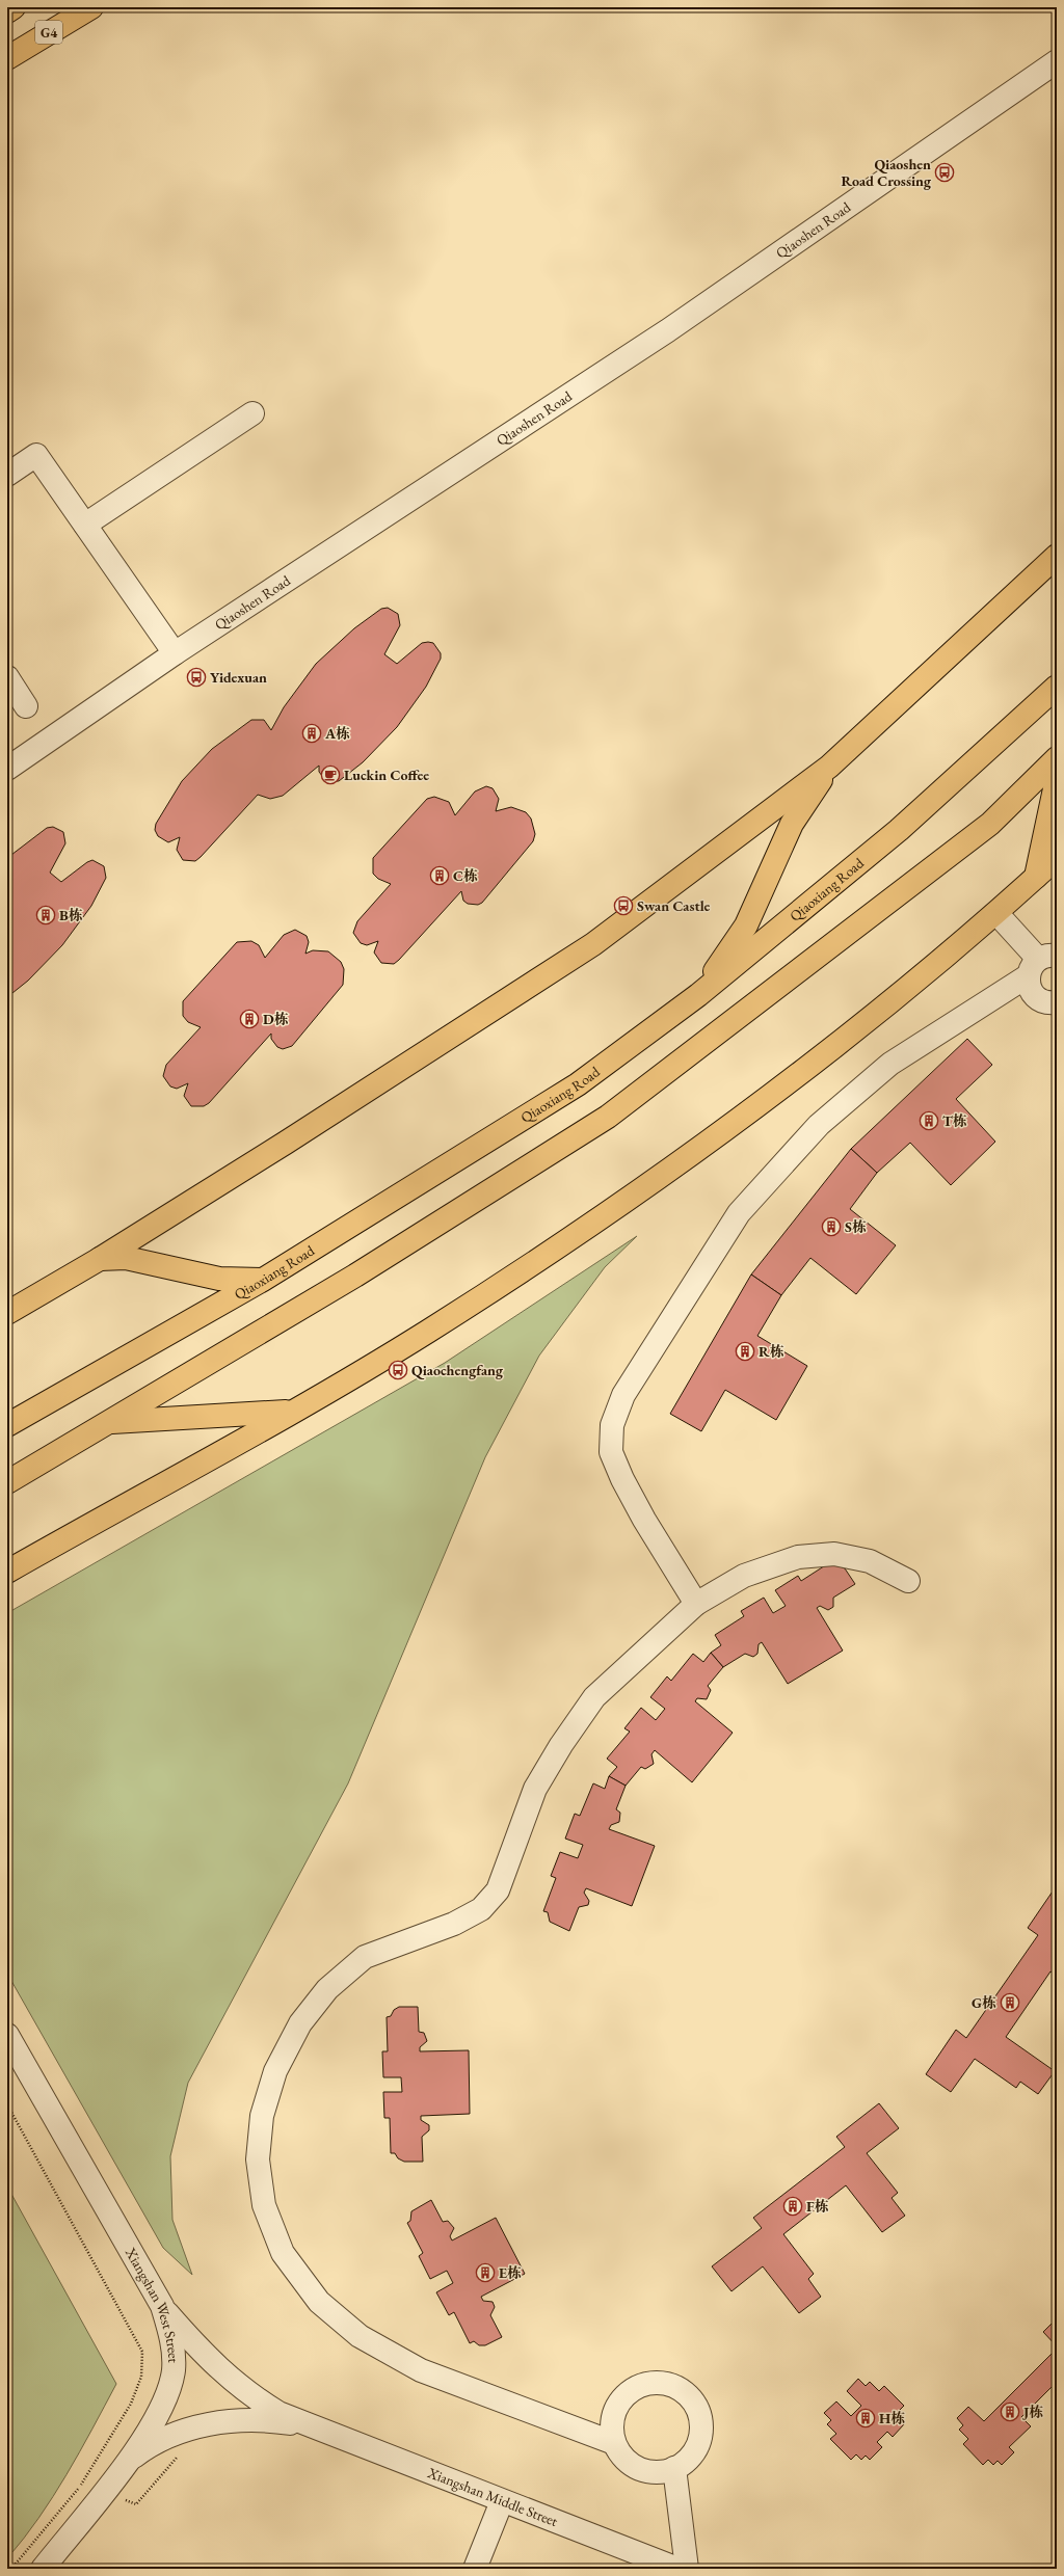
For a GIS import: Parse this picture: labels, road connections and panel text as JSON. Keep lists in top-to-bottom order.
{
  "streets": {
    "main road": ["G4", "Qiaoxiang Road"],
    "street": ["Qiaoshen Road", "Xiangshan West Street", "Xiangshan Middle Street"]
  },
  "crossings": [
    ["Xiangshan West Street", "Xiangshan Middle Street"]
  ],
  "places": {
    "bus stop": [
      "Qiaoshen Road Crossing",
      "Yidexuan",
      "Swan Castle",
      "Qiaochengfang"
    ],
    "building": [
      "A栋",
      "C栋",
      "B栋",
      "D栋",
      "T栋",
      "S栋",
      "R栋",
      "G栋",
      "F栋",
      "E栋",
      "J栋",
      "H栋"
    ],
    "cafe": ["Luckin Coffee"]
  }
}
